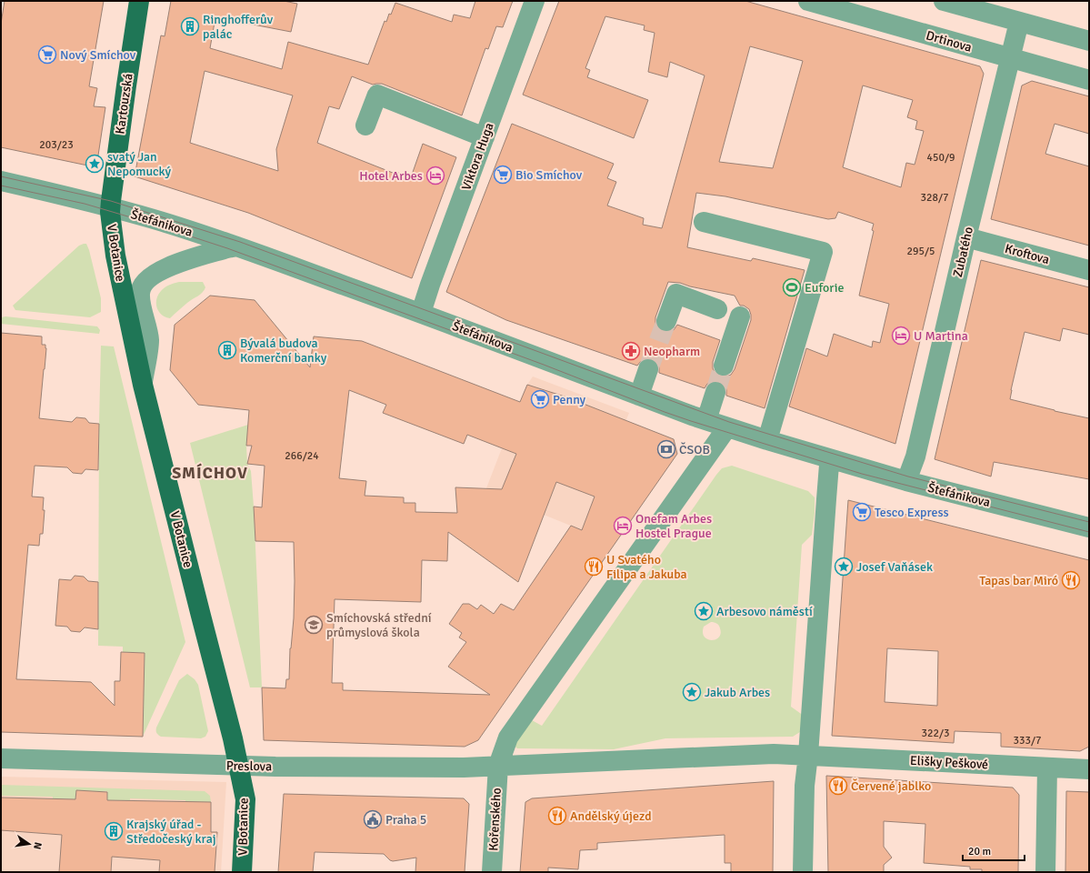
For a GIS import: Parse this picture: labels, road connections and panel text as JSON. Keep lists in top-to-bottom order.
{
  "streets": {
    "main road": ["Kartouzská", "V Botanice"],
    "street": [
      "Drtinova",
      "Viktora Huga",
      "Štefánikova",
      "Zubatého",
      "Kroftova",
      "Elišky Peškové",
      "Preslova",
      "Kořenského"
    ]
  },
  "crossings": [
    ["Drtinova", "Zubatého"],
    ["Kartouzská", "Štefánikova"],
    ["Kartouzská", "V Botanice"],
    ["Viktora Huga", "Štefánikova"],
    ["Štefánikova", "Zubatého"],
    ["Štefánikova", "V Botanice"],
    ["Zubatého", "Kroftova"],
    ["V Botanice", "Preslova"],
    ["Preslova", "Kořenského"]
  ],
  "districts": ["SMÍCHOV"],
  "places": {
    "building": ["Ringhofferův palác", "Bývalá budova Komerční banky", "Krajský úřad - Středočeský kraj"],
    "supermarket": [
      "Nový Smíchov",
      "Bio Smíchov",
      "Penny",
      "Tesco Express"
    ],
    "place": [
      "svatý Jan Nepomucký",
      "Josef Vaňásek",
      "Arbesovo náměstí",
      "Jakub Arbes"
    ],
    "hotel": ["Hotel Arbes", "U Martina", "Onefam Arbes Hostel Prague"],
    "sports": ["Euforie"],
    "pharmacy": ["Neopharm"],
    "bank": ["ČSOB"],
    "restaurant": [
      "U Svatého Filipa a Jakuba",
      "Tapas bar Miró",
      "Červené jablko",
      "Andělský újezd"
    ],
    "school or university": ["Smíchovská střední průmyslová škola"],
    "public building": ["Praha 5"]
  },
  "house_numbers": [
    "203/23",
    "450/9",
    "328/7",
    "295/5",
    "266/24",
    "322/3",
    "333/7"
  ],
  "scale_bar": "20 m",
  "north": "right"
}
